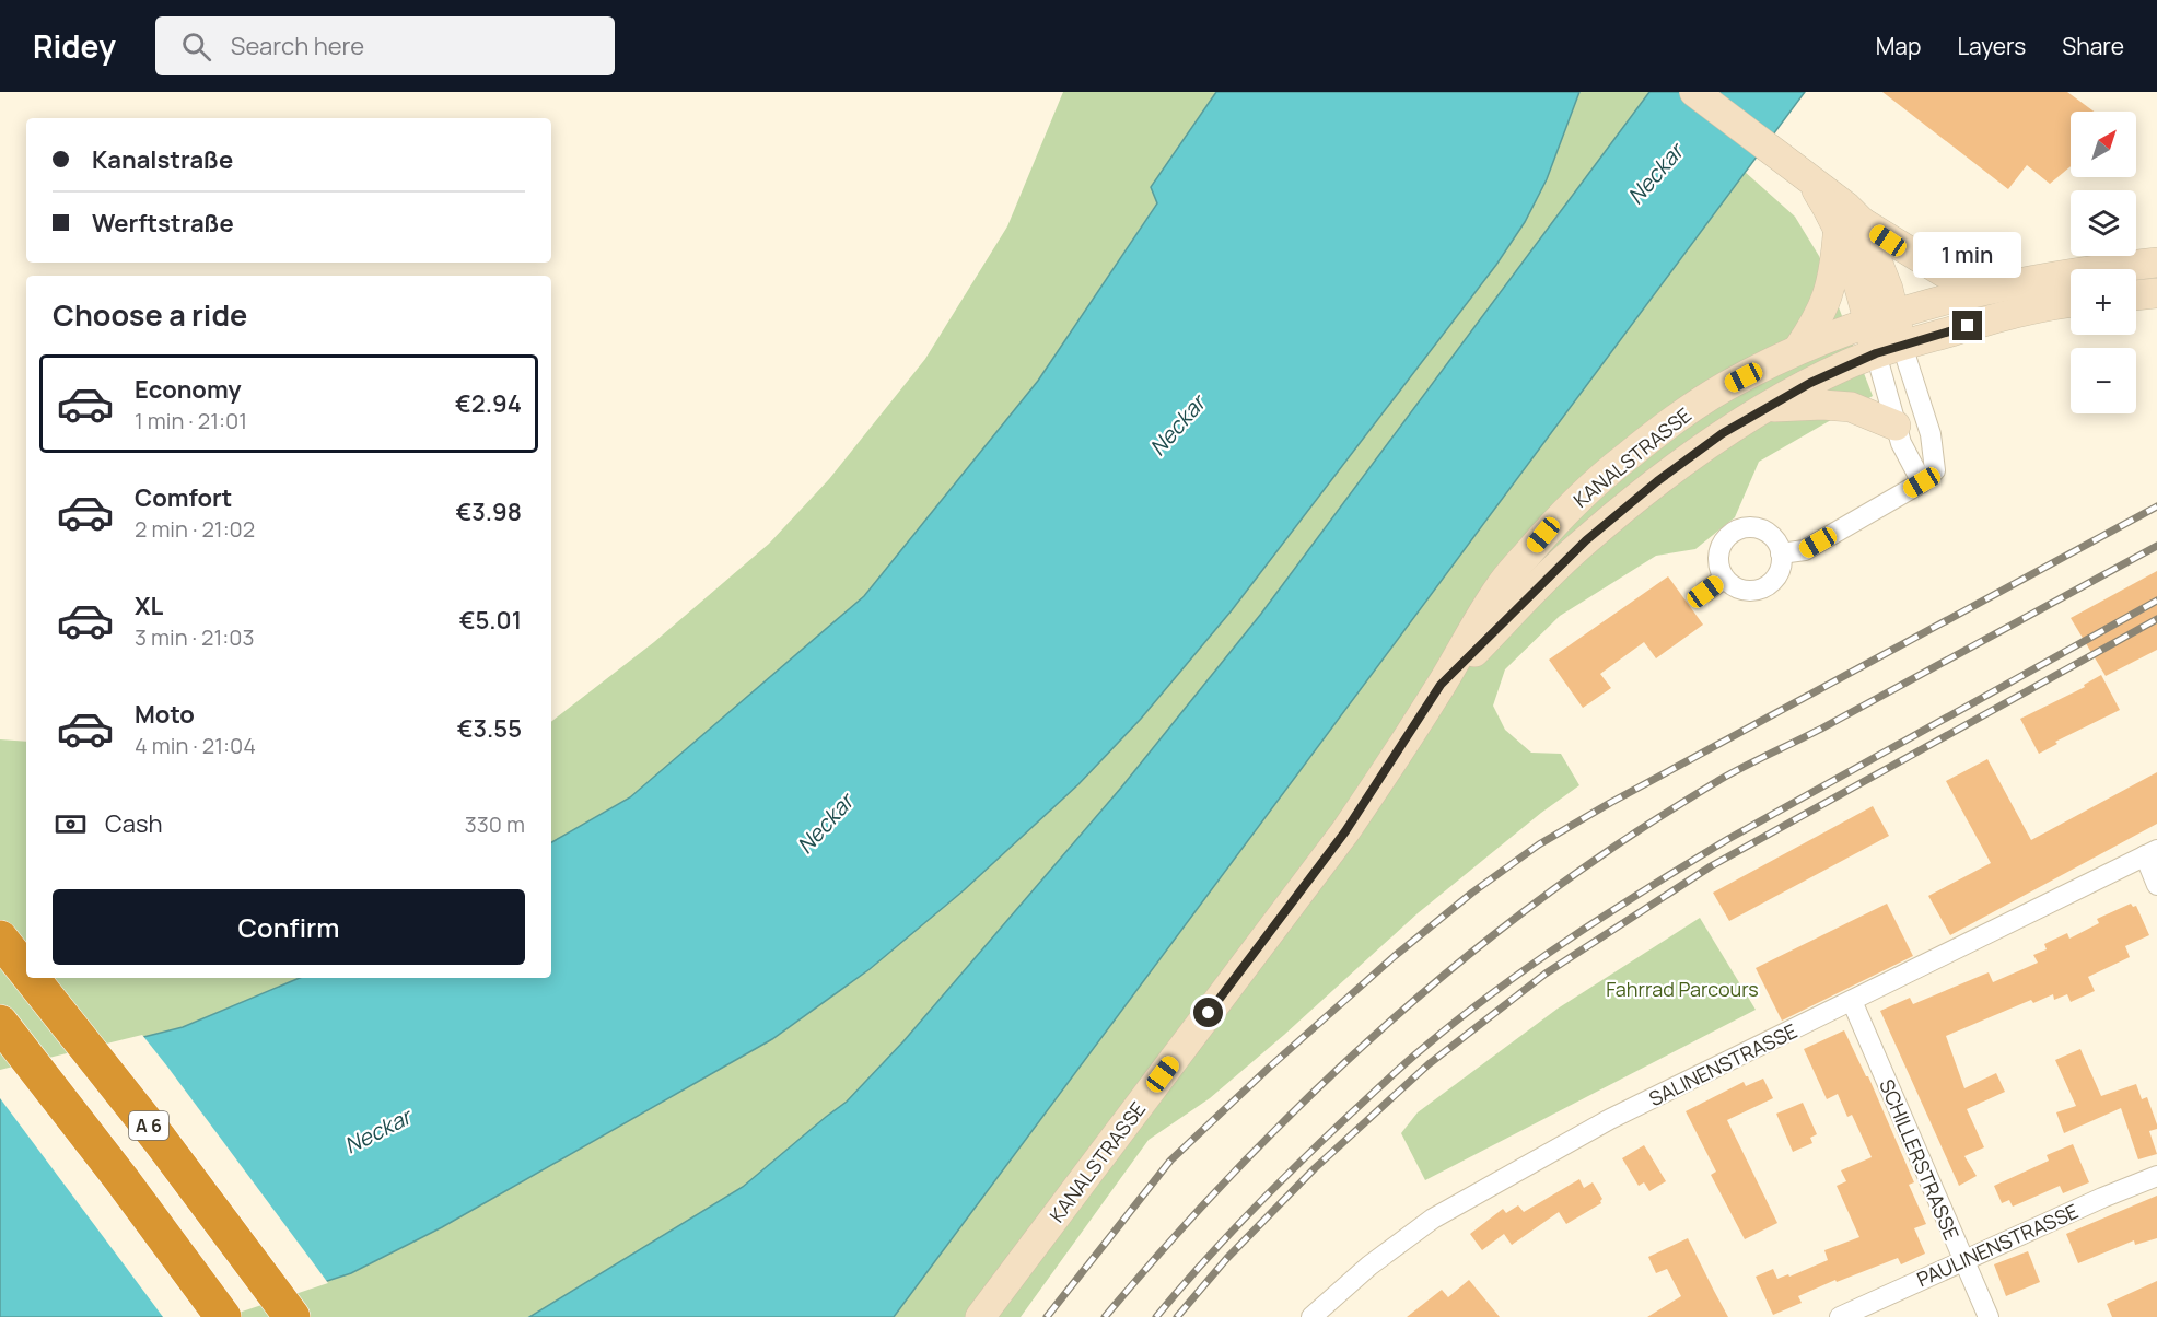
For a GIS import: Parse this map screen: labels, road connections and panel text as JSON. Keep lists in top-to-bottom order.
{
  "streets": {
    "highway": ["A 6"],
    "main road": ["KANALSTRASSE"],
    "street": ["SALINENSTRASSE", "SCHILLERSTRASSE", "PAULINENSTRASSE"]
  },
  "crossings": [
    ["SALINENSTRASSE", "SCHILLERSTRASSE"],
    ["SCHILLERSTRASSE", "PAULINENSTRASSE"]
  ],
  "water": ["Neckar"],
  "parks": ["Fahrrad Parcours"],
  "north": "top right",
  "page": {
    "header": "Ridey",
    "search": "Search here",
    "nav": ["Map", "Layers", "Share"],
    "map_buttons": ["+", "−"],
    "banner": ["Kanalstraße", "Werftstraße"],
    "bubble": "1 min",
    "heading": "Choose a ride",
    "list": [
      {
        "name": "Economy",
        "note": "1 min · 21:01",
        "value": "€2.94"
      },
      {
        "name": "Comfort",
        "note": "2 min · 21:02",
        "value": "€3.98"
      },
      {
        "name": "XL",
        "note": "3 min · 21:03",
        "value": "€5.01"
      },
      {
        "name": "Moto",
        "note": "4 min · 21:04",
        "value": "€3.55"
      }
    ],
    "pay": ["Cash", "330 m"],
    "buttons": "Confirm"
  }
}
